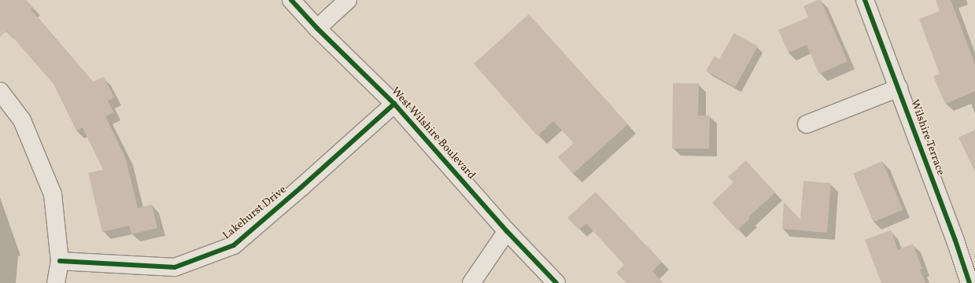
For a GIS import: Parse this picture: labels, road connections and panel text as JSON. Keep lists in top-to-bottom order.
{
  "streets": {
    "street": ["West Wilshire Boulevard", "Wilshire Terrace", "Lakehurst Drive"]
  },
  "crossings": [
    ["West Wilshire Boulevard", "Lakehurst Drive"]
  ]
}
